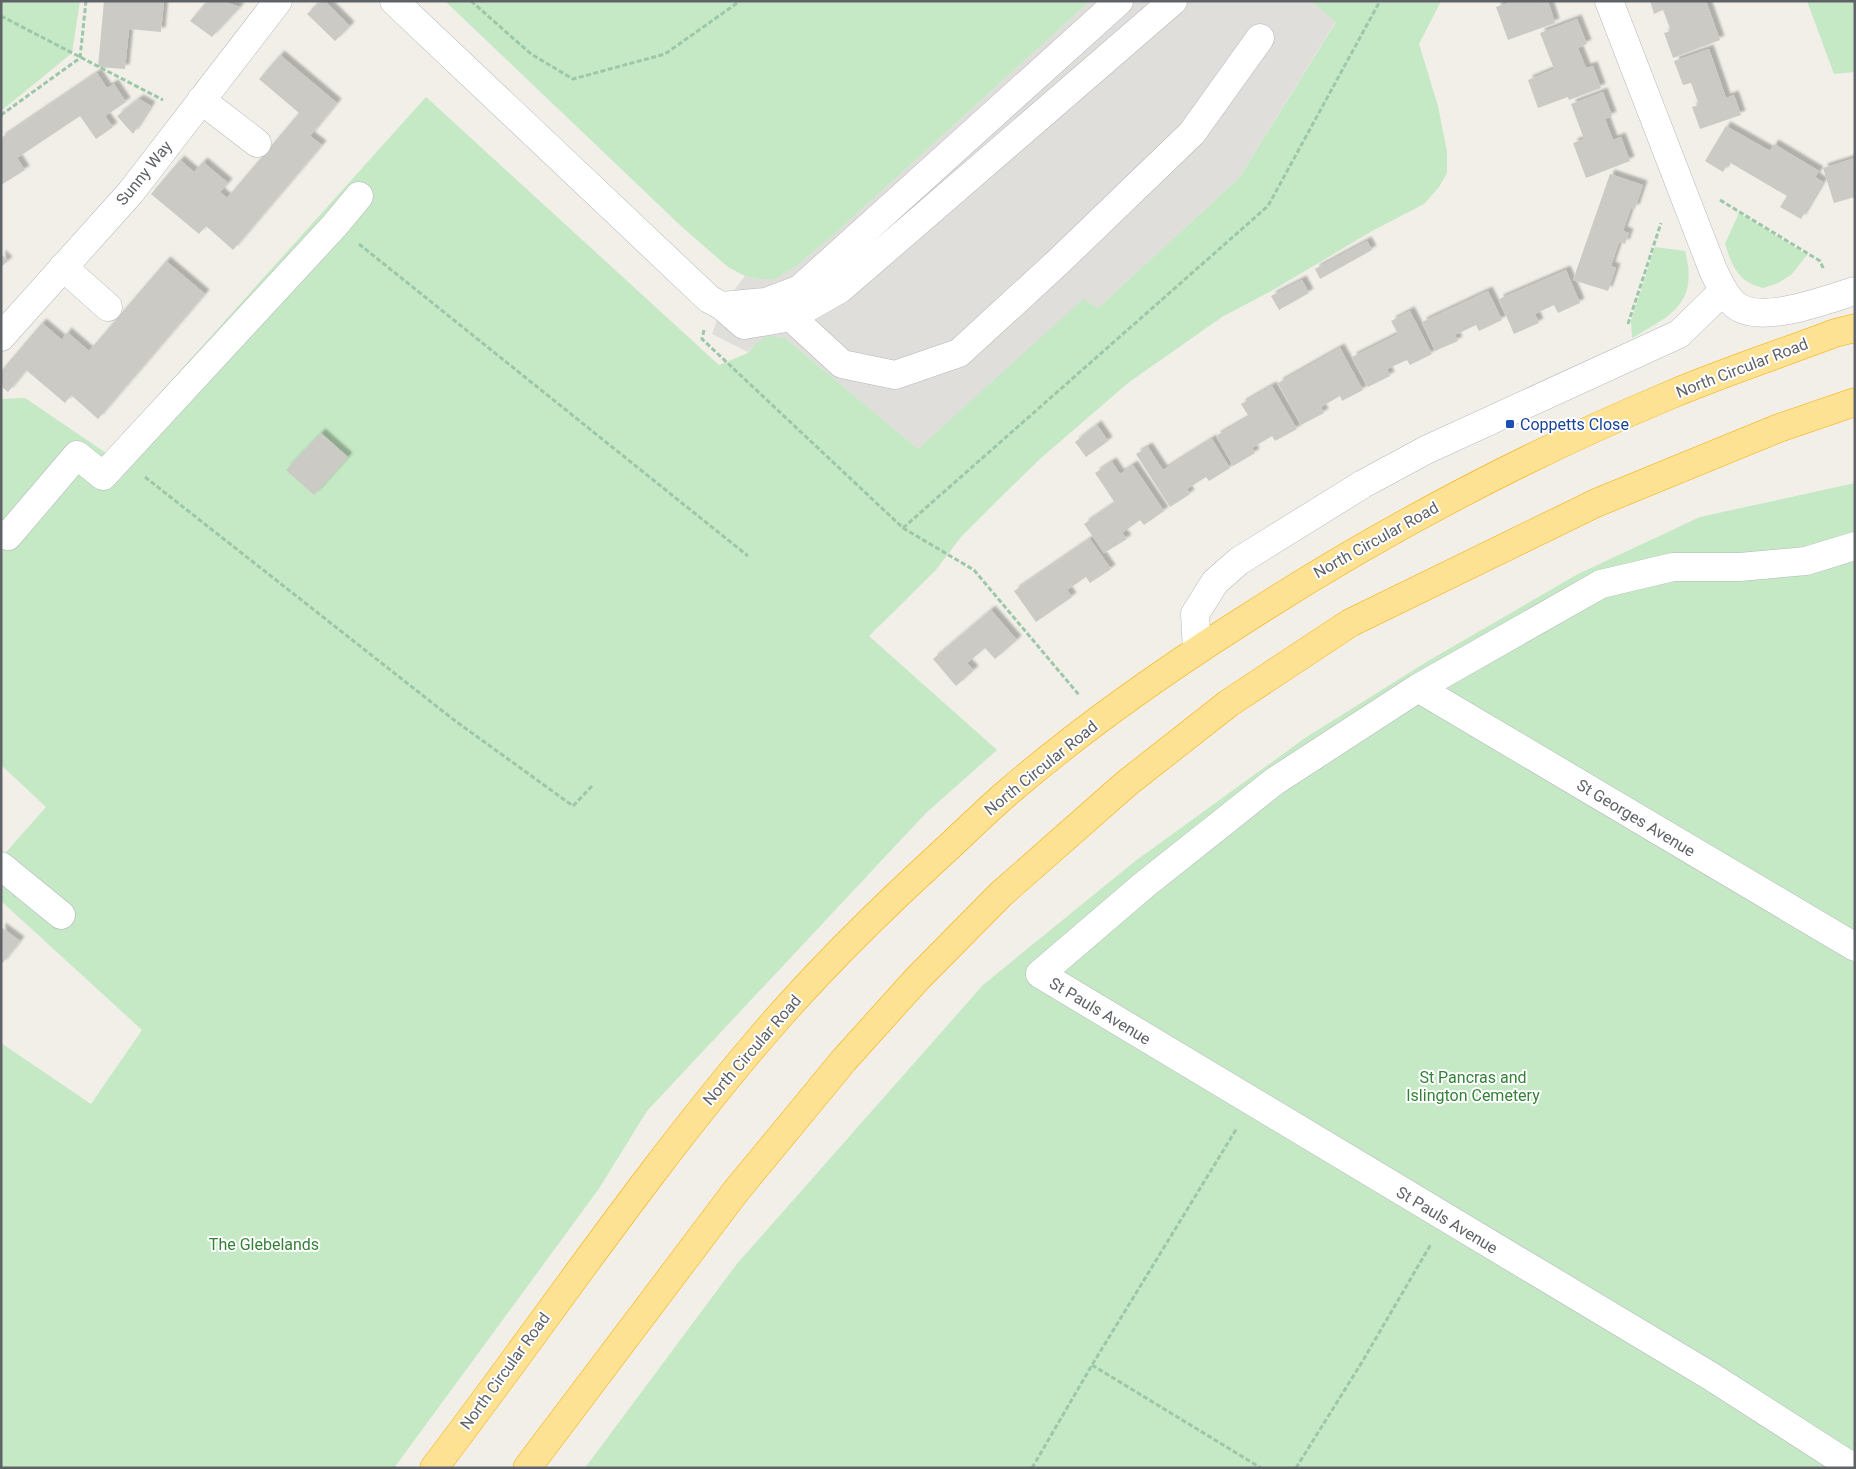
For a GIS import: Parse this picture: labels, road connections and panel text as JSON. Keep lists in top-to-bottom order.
{
  "streets": {
    "highway": ["North Circular Road"],
    "street": ["Sunny Way", "St Georges Avenue", "St Pauls Avenue"]
  },
  "crossings": [
    ["St Georges Avenue", "St Pauls Avenue"]
  ],
  "parks": ["St Pancras and Islington Cemetery", "The Glebelands"],
  "places": {
    "transit": ["Coppetts Close"]
  }
}
